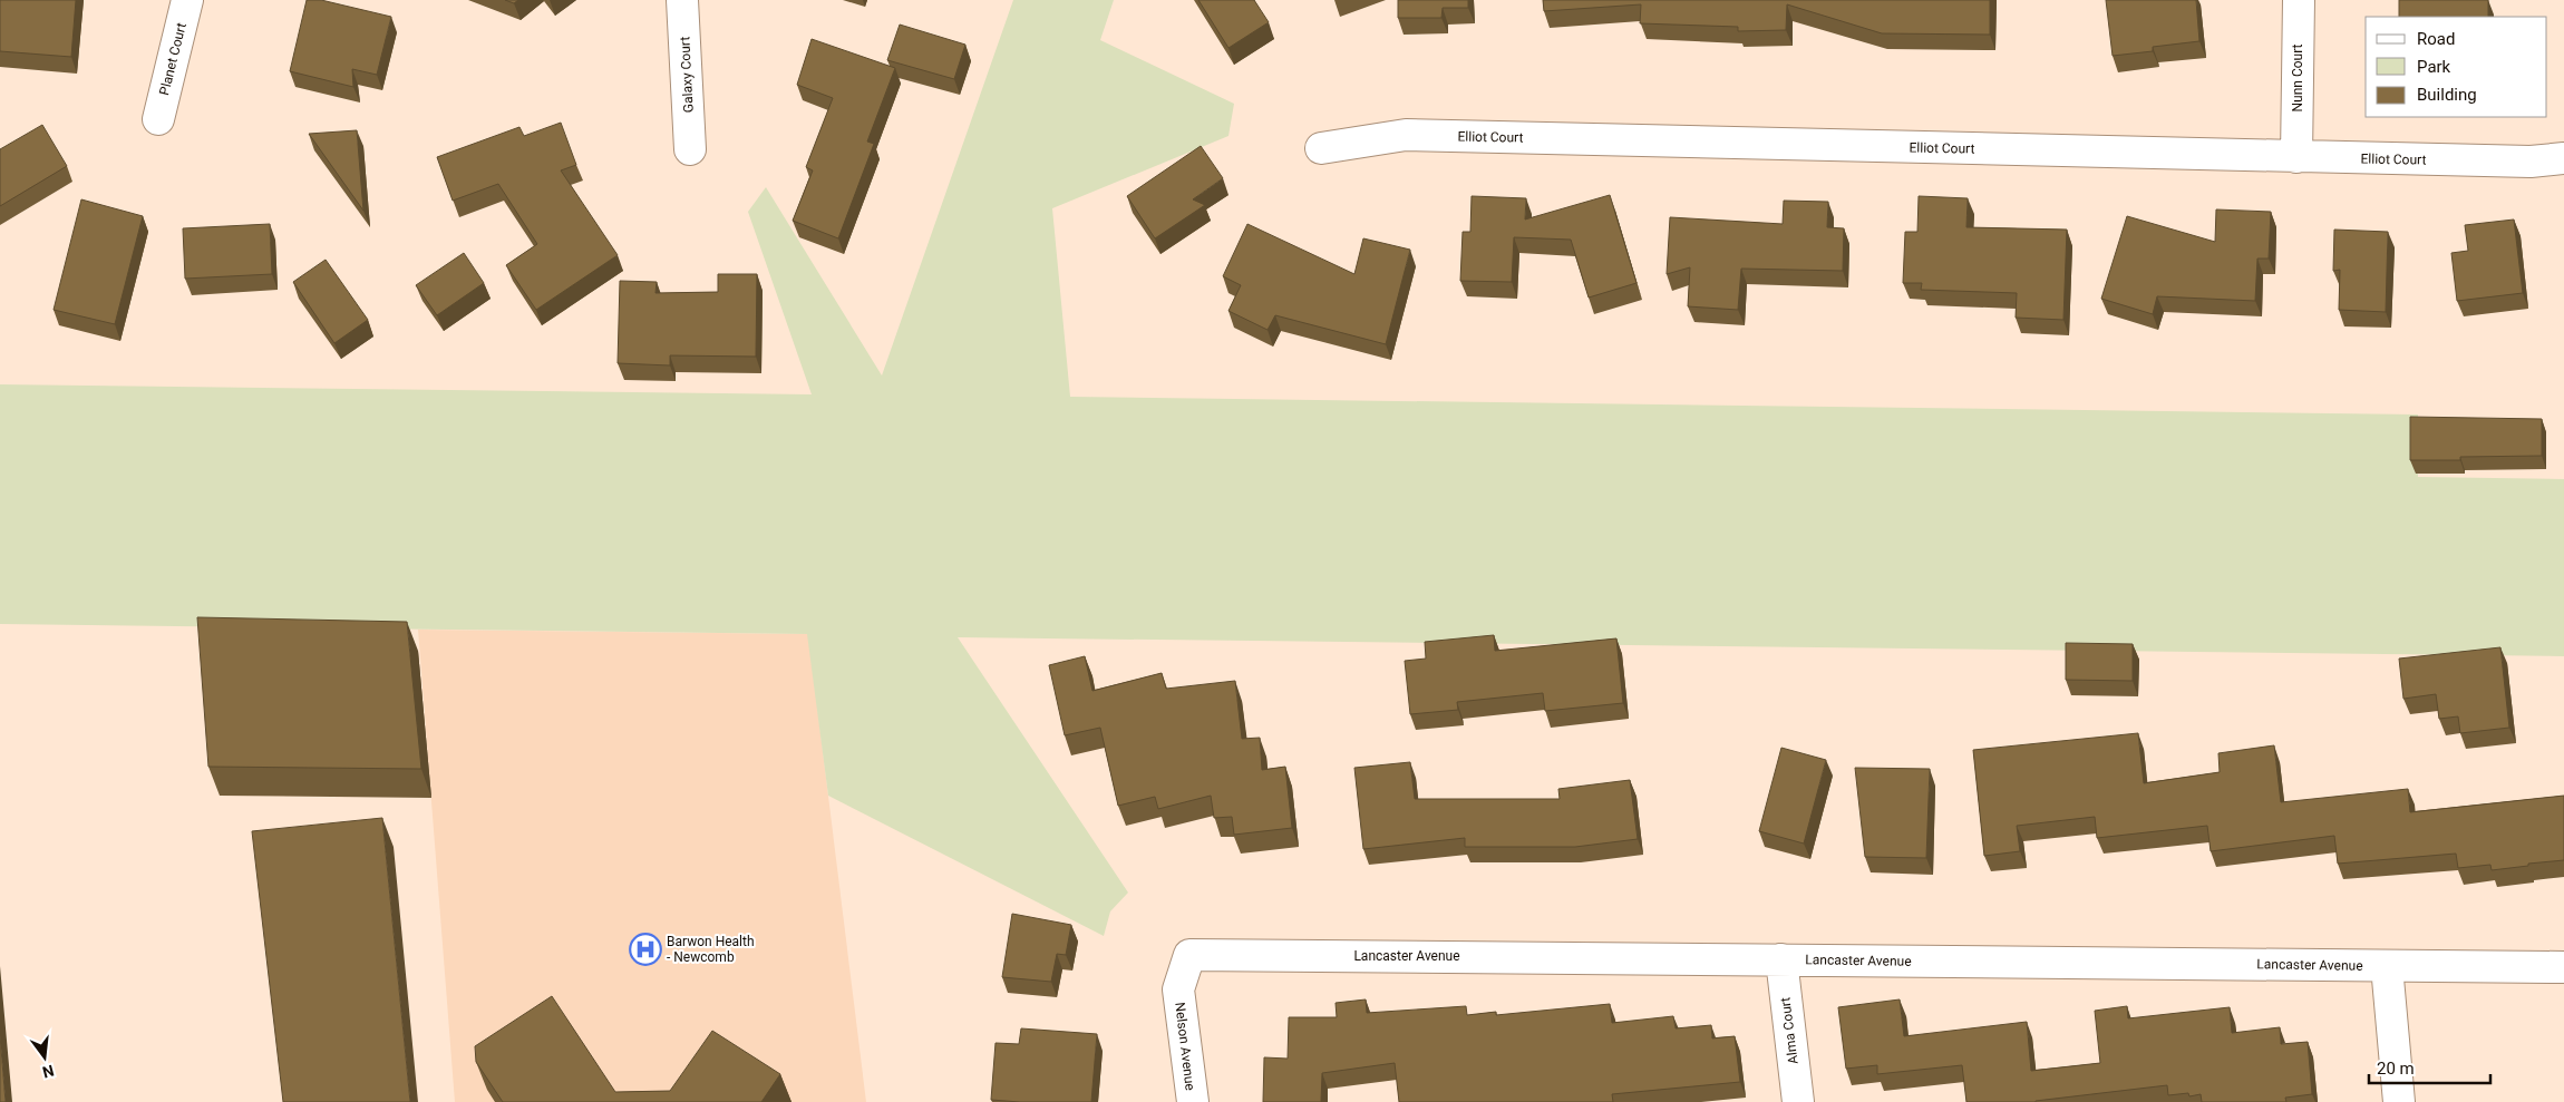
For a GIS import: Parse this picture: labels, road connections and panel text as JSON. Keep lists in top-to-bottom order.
{
  "streets": {
    "street": [
      "Planet Court",
      "Galaxy Court",
      "Nunn Court",
      "Elliot Court",
      "Lancaster Avenue",
      "Alma Court",
      "Nelson Avenue"
    ]
  },
  "crossings": [
    ["Nunn Court", "Elliot Court"],
    ["Lancaster Avenue", "Alma Court"],
    ["Lancaster Avenue", "Nelson Avenue"]
  ],
  "places": {
    "hospital": ["Barwon Health - Newcomb"]
  },
  "legend": ["Road", "Park", "Building"],
  "scale_bar": "20 m",
  "north": "bottom"
}
